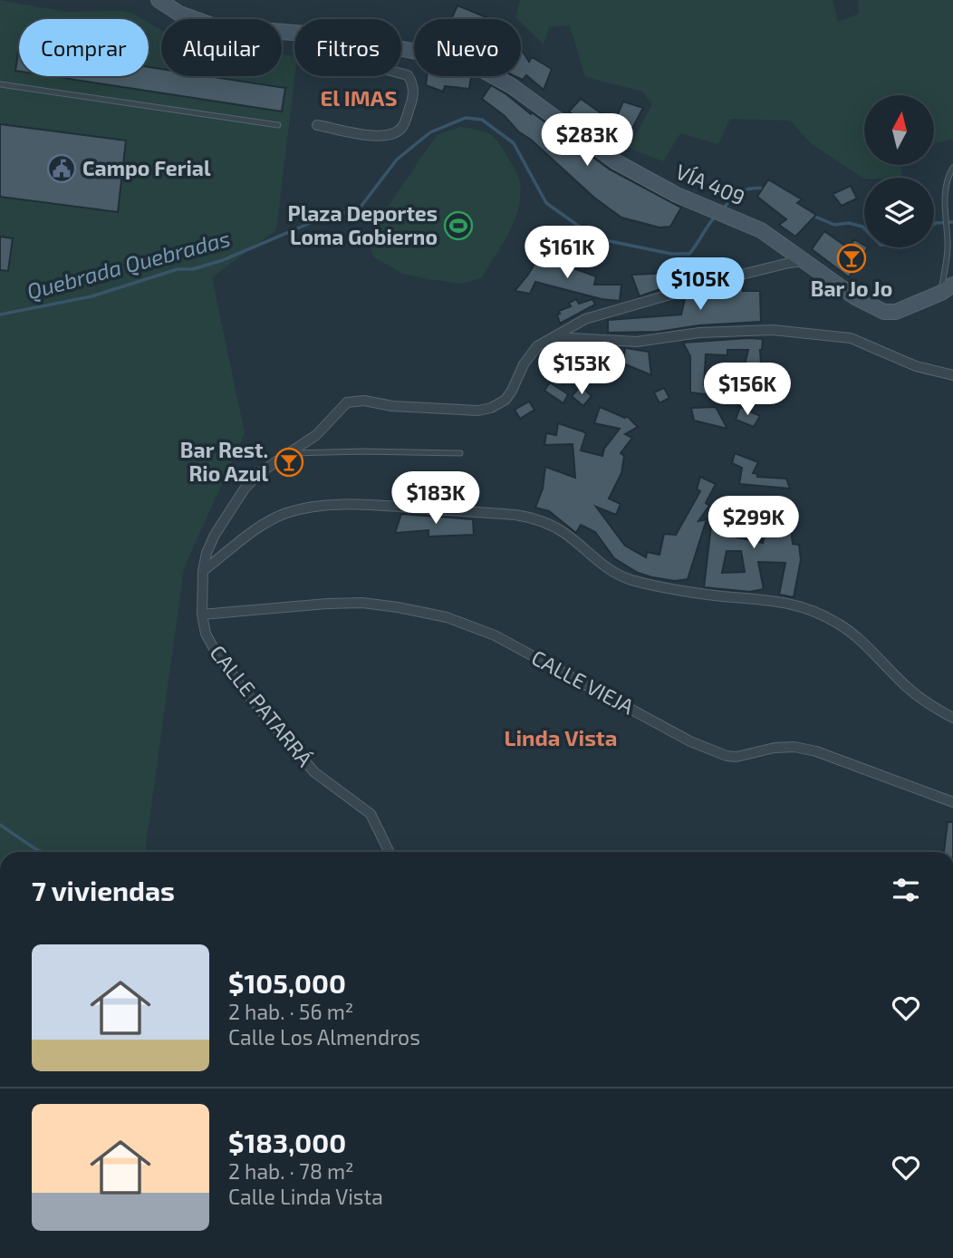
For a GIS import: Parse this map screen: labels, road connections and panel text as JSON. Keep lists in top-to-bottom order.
{
  "streets": {
    "street": ["VÍA 409", "CALLE VIEJA", "CALLE PATARRÁ"]
  },
  "crossings": [
    ["VÍA 409", "CALLE PATARRÁ"],
    ["CALLE VIEJA", "CALLE PATARRÁ"]
  ],
  "districts": ["El IMAS", "Linda Vista"],
  "water": ["Quebrada Quebradas"],
  "places": {
    "public building": ["Campo Ferial"],
    "sports": ["Plaza Deportes Loma Gobierno"],
    "bar": ["Bar Jo Jo", "Bar Rest. Rio Azul"]
  },
  "north": "top",
  "page": {
    "chip": [
      "Comprar",
      "Alquilar",
      "Filtros",
      "Nuevo"
    ],
    "price": [
      "$283K",
      "$161K",
      "$105K",
      "$153K",
      "$156K",
      "$183K",
      "$299K"
    ],
    "heading": "7 viviendas",
    "list": [
      {
        "name": "$105,000",
        "note": "2 hab. · 56 m² · Calle Los Almendros"
      },
      {
        "name": "$183,000",
        "note": "2 hab. · 78 m² · Calle Linda Vista"
      }
    ]
  }
}
